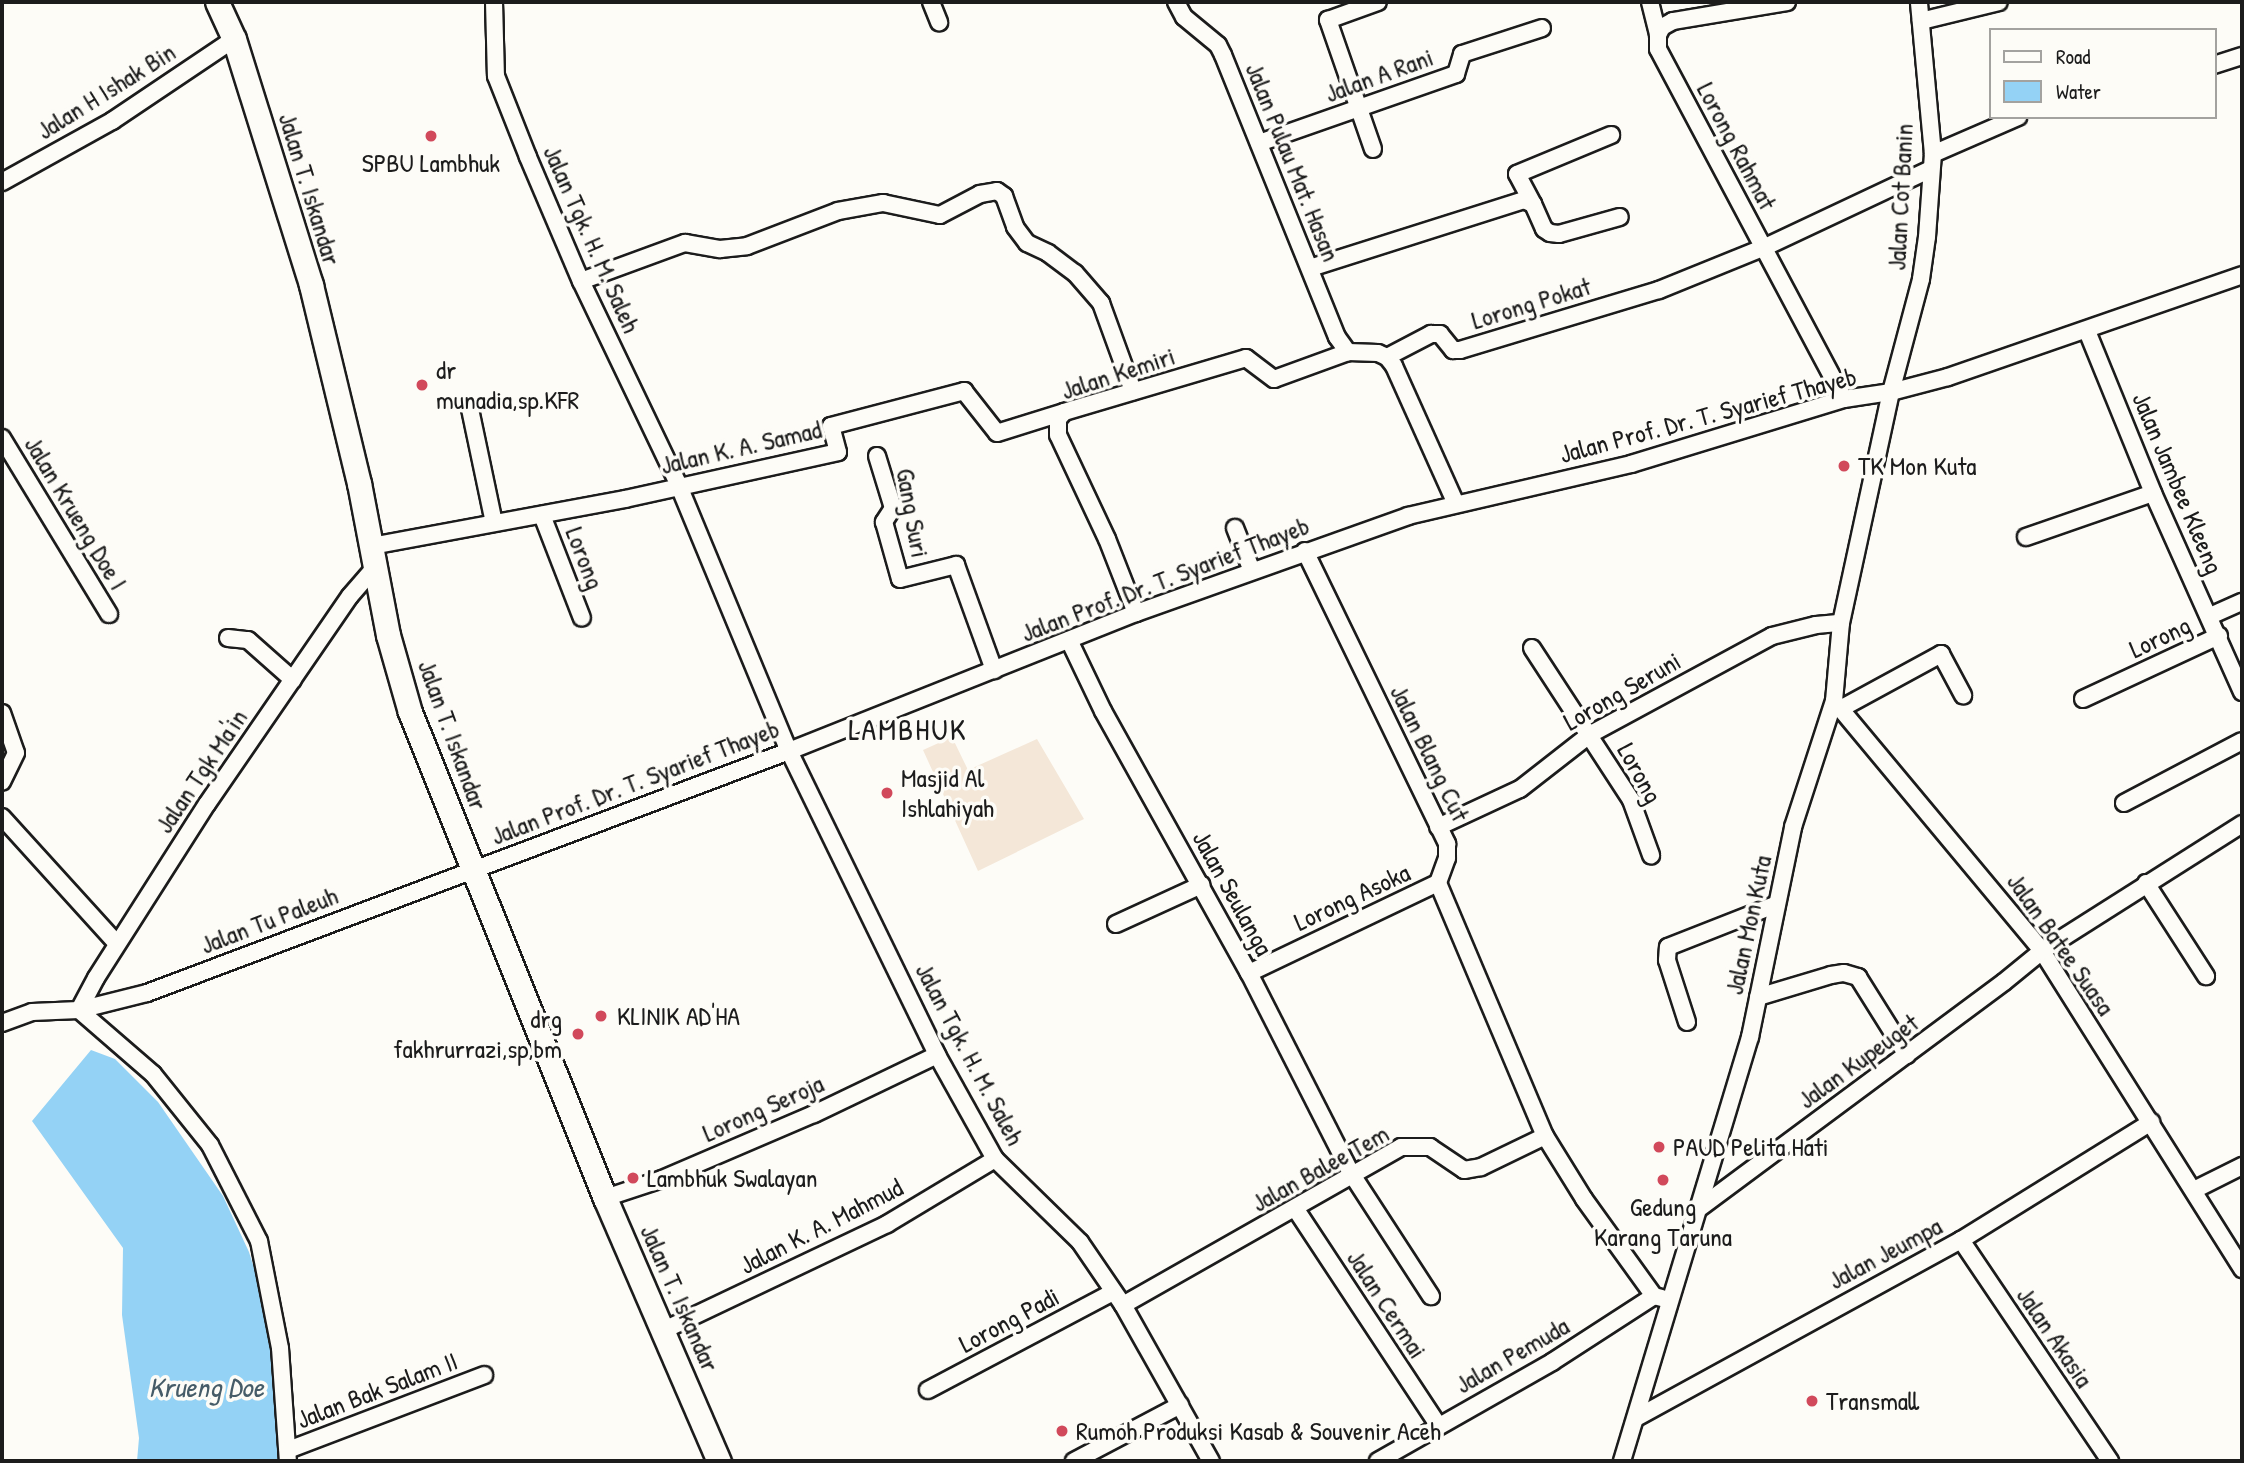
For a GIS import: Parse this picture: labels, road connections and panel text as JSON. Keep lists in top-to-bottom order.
{
  "streets": {
    "street": [
      "Jalan A Rani",
      "Jalan H Ishak Bin",
      "Lorong Rahmat",
      "Jalan Pulau Mat. Hasan",
      "Jalan T. Iskandar",
      "Jalan Cot Banin",
      "Jalan Tgk. H. M. Saleh",
      "Lorong Pokat",
      "Jalan Kemiri",
      "Jalan Prof. Dr. T. Syarief Thayeb",
      "Jalan K. A. Samad",
      "Jalan Jambee Kleeng",
      "Jalan Krueng Doe I",
      "Gang Suri",
      "Lorong",
      "Lorong Seruni",
      "Jalan Blang Cut",
      "Jalan Tgk Ma'in",
      "Jalan Seulanga",
      "Lorong Asoka",
      "Jalan Tu Paleuh",
      "Jalan Mon Kuta",
      "Jalan Batee Suasa",
      "Jalan Kupeuget",
      "Lorong Seroja",
      "Jalan Balee Tem",
      "Jalan K. A. Mahmud",
      "Jalan Jeumpa",
      "Jalan Cermai",
      "Lorong Padi",
      "Jalan Akasia",
      "Jalan Pemuda",
      "Jalan Bak Salam II"
    ]
  },
  "crossings": [
    ["Jalan A Rani", "Jalan Pulau Mat. Hasan"],
    ["Jalan H Ishak Bin", "Jalan T. Iskandar"],
    ["Lorong Rahmat", "Lorong Pokat"],
    ["Lorong Rahmat", "Jalan Prof. Dr. T. Syarief Thayeb"],
    ["Jalan Pulau Mat. Hasan", "Jalan Kemiri"],
    ["Jalan T. Iskandar", "Jalan Prof. Dr. T. Syarief Thayeb"],
    ["Jalan T. Iskandar", "Jalan K. A. Samad"],
    ["Jalan T. Iskandar", "Jalan Tgk Ma'in"],
    ["Jalan T. Iskandar", "Jalan Tu Paleuh"],
    ["Jalan T. Iskandar", "Lorong Seroja"],
    ["Jalan T. Iskandar", "Jalan K. A. Mahmud"],
    ["Jalan Cot Banin", "Jalan Prof. Dr. T. Syarief Thayeb"],
    ["Jalan Cot Banin", "Jalan Mon Kuta"],
    ["Jalan Tgk. H. M. Saleh", "Jalan Prof. Dr. T. Syarief Thayeb"],
    ["Jalan Tgk. H. M. Saleh", "Jalan K. A. Samad"],
    ["Jalan Tgk. H. M. Saleh", "Lorong Seroja"],
    ["Jalan Tgk. H. M. Saleh", "Jalan Balee Tem"],
    ["Jalan Tgk. H. M. Saleh", "Jalan K. A. Mahmud"],
    ["Jalan Tgk. H. M. Saleh", "Lorong Padi"],
    ["Jalan Kemiri", "Jalan Prof. Dr. T. Syarief Thayeb"],
    ["Jalan Kemiri", "Jalan K. A. Samad"],
    ["Jalan Prof. Dr. T. Syarief Thayeb", "Jalan Jambee Kleeng"],
    ["Jalan Prof. Dr. T. Syarief Thayeb", "Gang Suri"],
    ["Jalan Prof. Dr. T. Syarief Thayeb", "Jalan Blang Cut"],
    ["Jalan Prof. Dr. T. Syarief Thayeb", "Jalan Seulanga"],
    ["Jalan Prof. Dr. T. Syarief Thayeb", "Jalan Tu Paleuh"],
    ["Jalan Prof. Dr. T. Syarief Thayeb", "Jalan Mon Kuta"],
    ["Jalan K. A. Samad", "Lorong"],
    ["Jalan K. A. Samad", "Jalan Tgk Ma'in"],
    ["Jalan Jambee Kleeng", "Lorong"],
    ["Lorong", "Lorong Seruni"],
    ["Lorong Seruni", "Jalan Blang Cut"],
    ["Lorong Seruni", "Jalan Mon Kuta"],
    ["Jalan Blang Cut", "Lorong Asoka"],
    ["Jalan Tgk Ma'in", "Jalan Tu Paleuh"],
    ["Jalan Seulanga", "Lorong Asoka"],
    ["Jalan Seulanga", "Jalan Balee Tem"],
    ["Jalan Mon Kuta", "Jalan Batee Suasa"],
    ["Jalan Mon Kuta", "Jalan Kupeuget"],
    ["Jalan Mon Kuta", "Jalan Jeumpa"],
    ["Jalan Batee Suasa", "Jalan Kupeuget"],
    ["Jalan Batee Suasa", "Jalan Jeumpa"],
    ["Jalan Balee Tem", "Jalan Cermai"],
    ["Jalan Balee Tem", "Lorong Padi"],
    ["Jalan Jeumpa", "Jalan Akasia"],
    ["Jalan Cermai", "Jalan Pemuda"]
  ],
  "districts": ["LAMBHUK"],
  "water": ["Krueng Doe"],
  "places": [
    "SPBU Lambhuk",
    "dr munadia,sp.KFR",
    "TK Mon Kuta",
    "Masjid Al Ishlahiyah",
    "KLINIK AD'HA",
    "drg fakhrurrazi,sp,bm",
    "PAUD Pelita Hati",
    "Lambhuk Swalayan",
    "Gedung Karang Taruna",
    "Transmall",
    "Rumoh Produksi Kasab & Souvenir Aceh"
  ],
  "legend": ["Road", "Water"]
}
